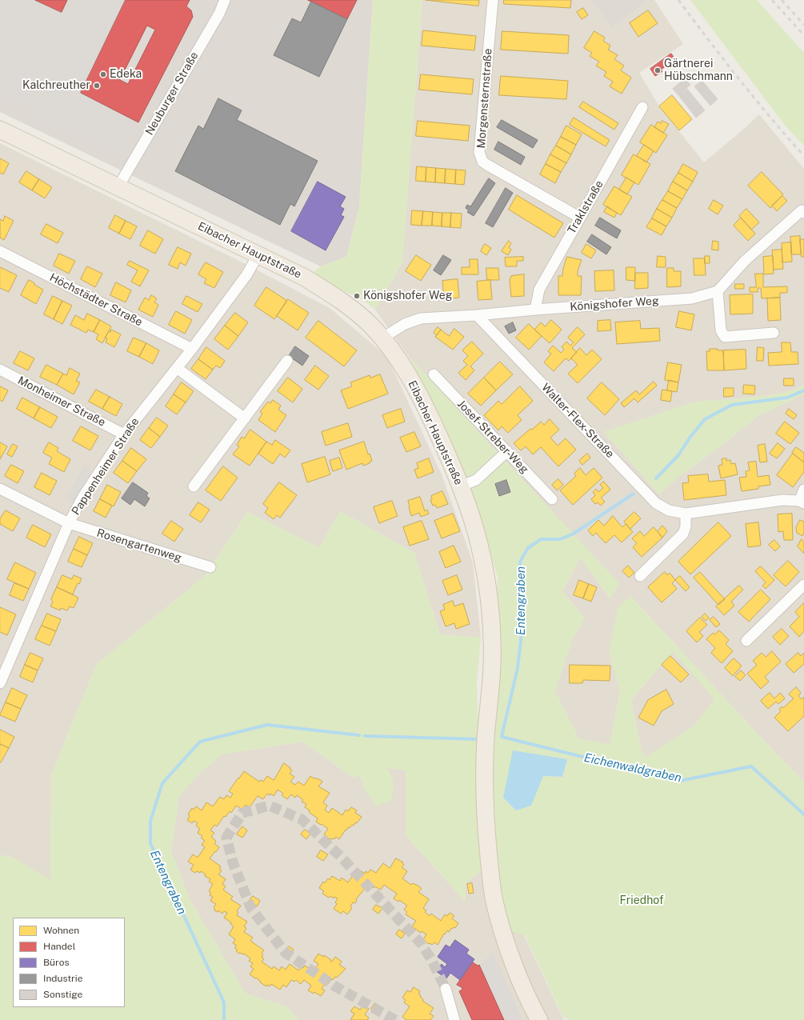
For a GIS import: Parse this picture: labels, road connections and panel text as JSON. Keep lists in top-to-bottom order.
{
  "streets": {
    "main road": ["Eibacher Hauptstraße"],
    "street": [
      "Neuburger Straße",
      "Morgensternstraße",
      "Traklstraße",
      "Höchstädter Straße",
      "Königshofer Weg",
      "Monheimer Straße",
      "Walter-Flex-Straße",
      "Josef-Streber-Weg",
      "Pappenheimer Straße",
      "Rosengartenweg"
    ]
  },
  "crossings": [
    ["Neuburger Straße", "Eibacher Hauptstraße"],
    ["Morgensternstraße", "Traklstraße"],
    ["Traklstraße", "Königshofer Weg"],
    ["Eibacher Hauptstraße", "Königshofer Weg"],
    ["Eibacher Hauptstraße", "Pappenheimer Straße"],
    ["Höchstädter Straße", "Pappenheimer Straße"],
    ["Königshofer Weg", "Walter-Flex-Straße"],
    ["Monheimer Straße", "Pappenheimer Straße"],
    ["Pappenheimer Straße", "Rosengartenweg"]
  ],
  "water": ["Entengraben", "Eichenwaldgraben"],
  "parks": ["Friedhof"],
  "places": [
    "Gärtnerei Hübschmann",
    "Edeka",
    "Kalchreuther",
    "Königshofer Weg"
  ],
  "legend": [
    "Wohnen",
    "Handel",
    "Büros",
    "Industrie",
    "Sonstige"
  ]
}
